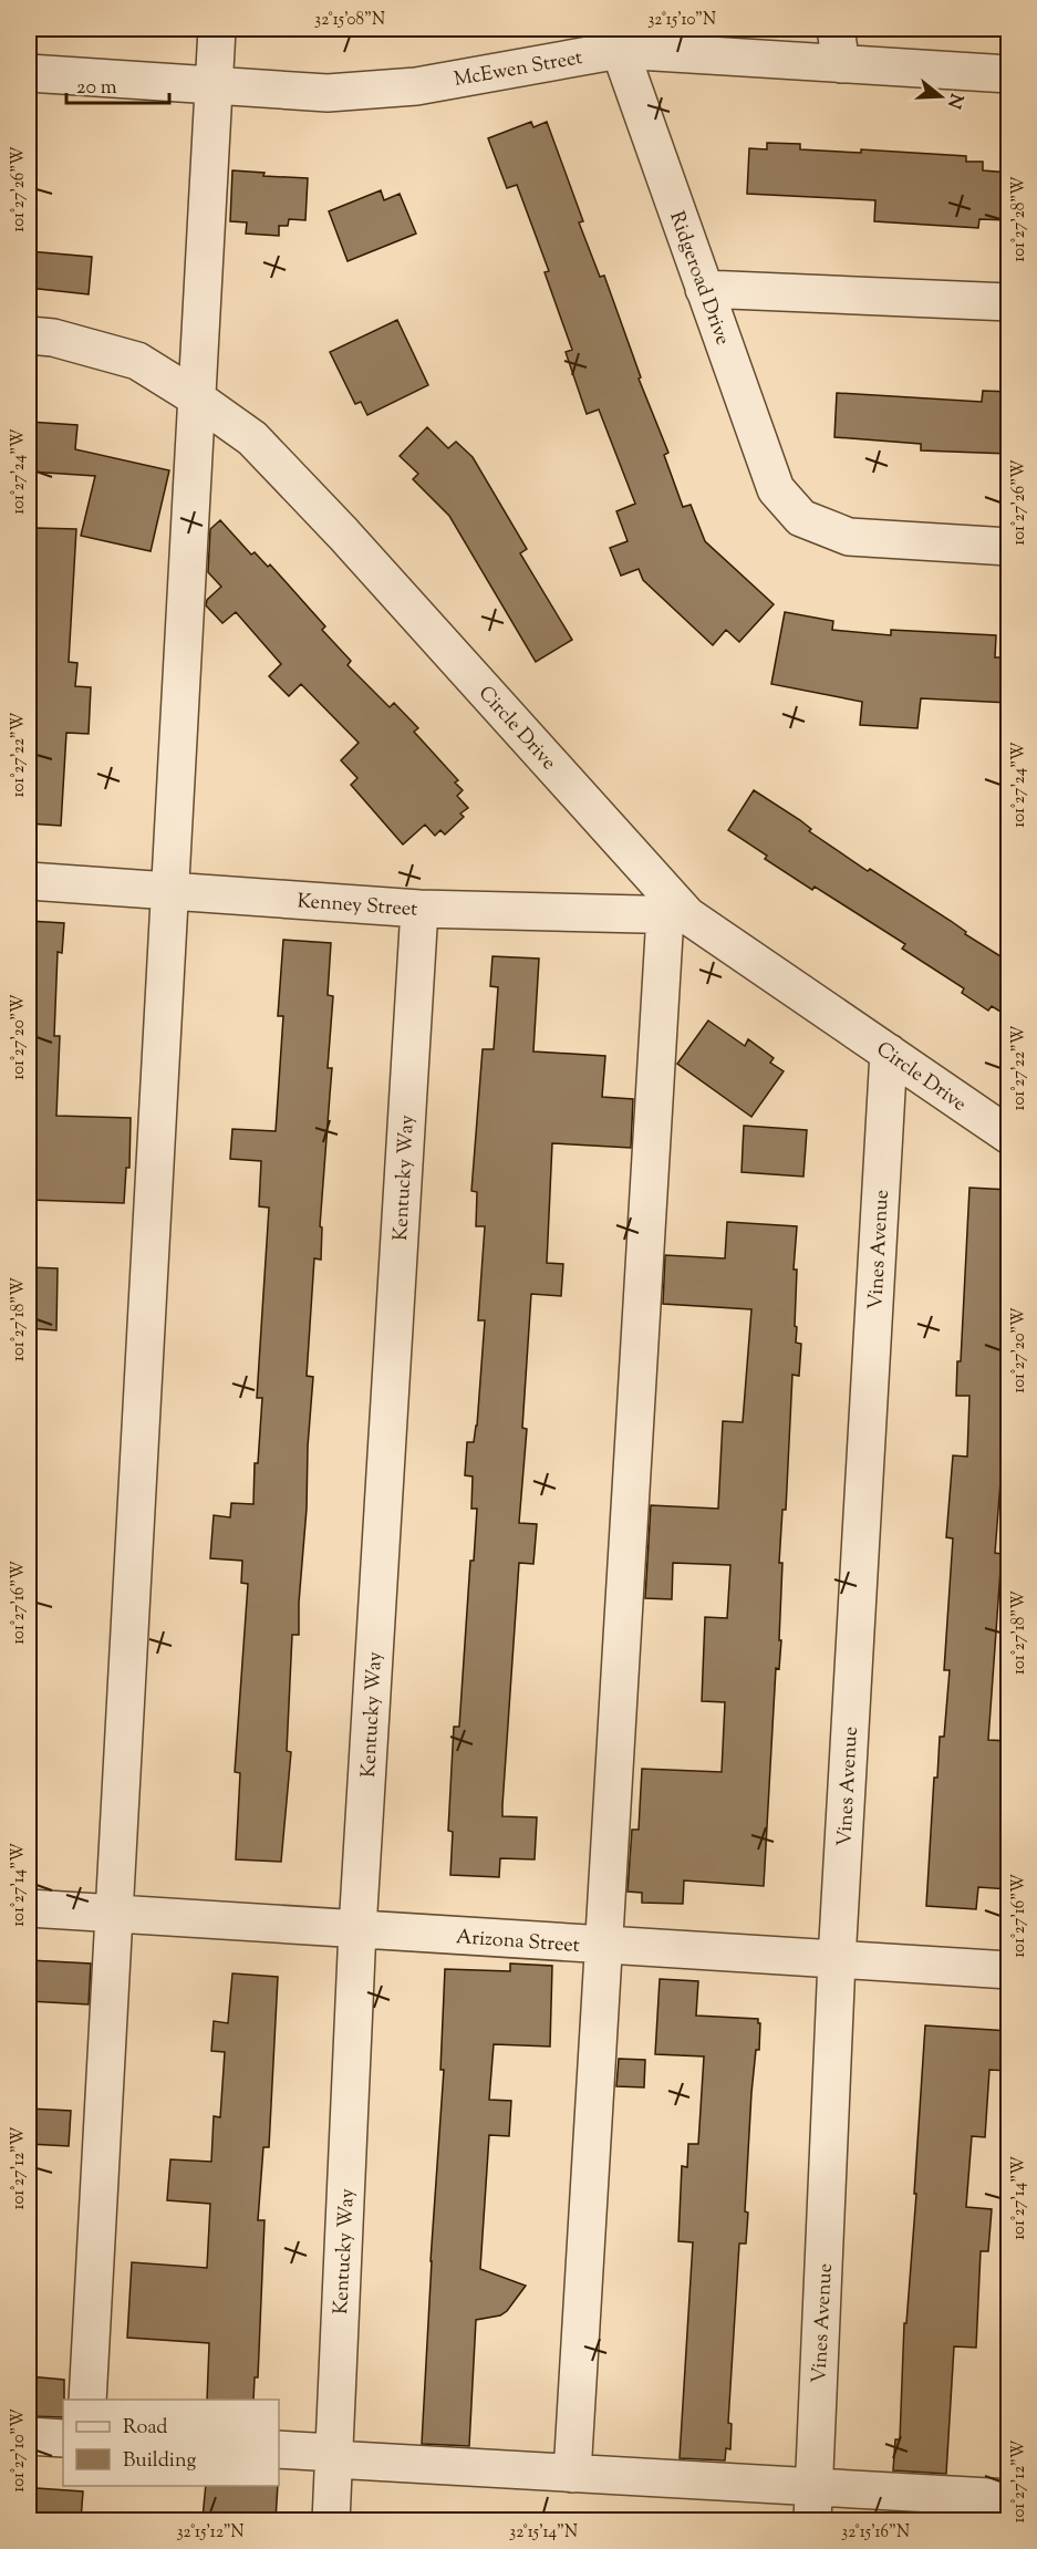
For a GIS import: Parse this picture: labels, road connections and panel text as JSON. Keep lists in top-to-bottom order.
{
  "streets": {
    "street": [
      "McEwen Street",
      "Ridgeroad Drive",
      "Circle Drive",
      "Kenney Street",
      "Kentucky Way",
      "Vines Avenue",
      "Arizona Street"
    ]
  },
  "crossings": [
    ["McEwen Street", "Ridgeroad Drive"],
    ["Circle Drive", "Kenney Street"],
    ["Circle Drive", "Vines Avenue"],
    ["Kenney Street", "Kentucky Way"],
    ["Kentucky Way", "Arizona Street"],
    ["Vines Avenue", "Arizona Street"]
  ],
  "legend": ["Road", "Building"],
  "scale_bar": "20 m",
  "north": "right",
  "coordinates": [
    "32°15'08\"N",
    "32°15'10\"N",
    "101°27'26\"W",
    "101°27'28\"W",
    "101°27'24\"W",
    "101°27'22\"W",
    "101°27'20\"W",
    "101°27'18\"W",
    "101°27'16\"W",
    "101°27'14\"W",
    "101°27'12\"W",
    "101°27'10\"W",
    "32°15'12\"N",
    "32°15'14\"N",
    "32°15'16\"N"
  ]
}
